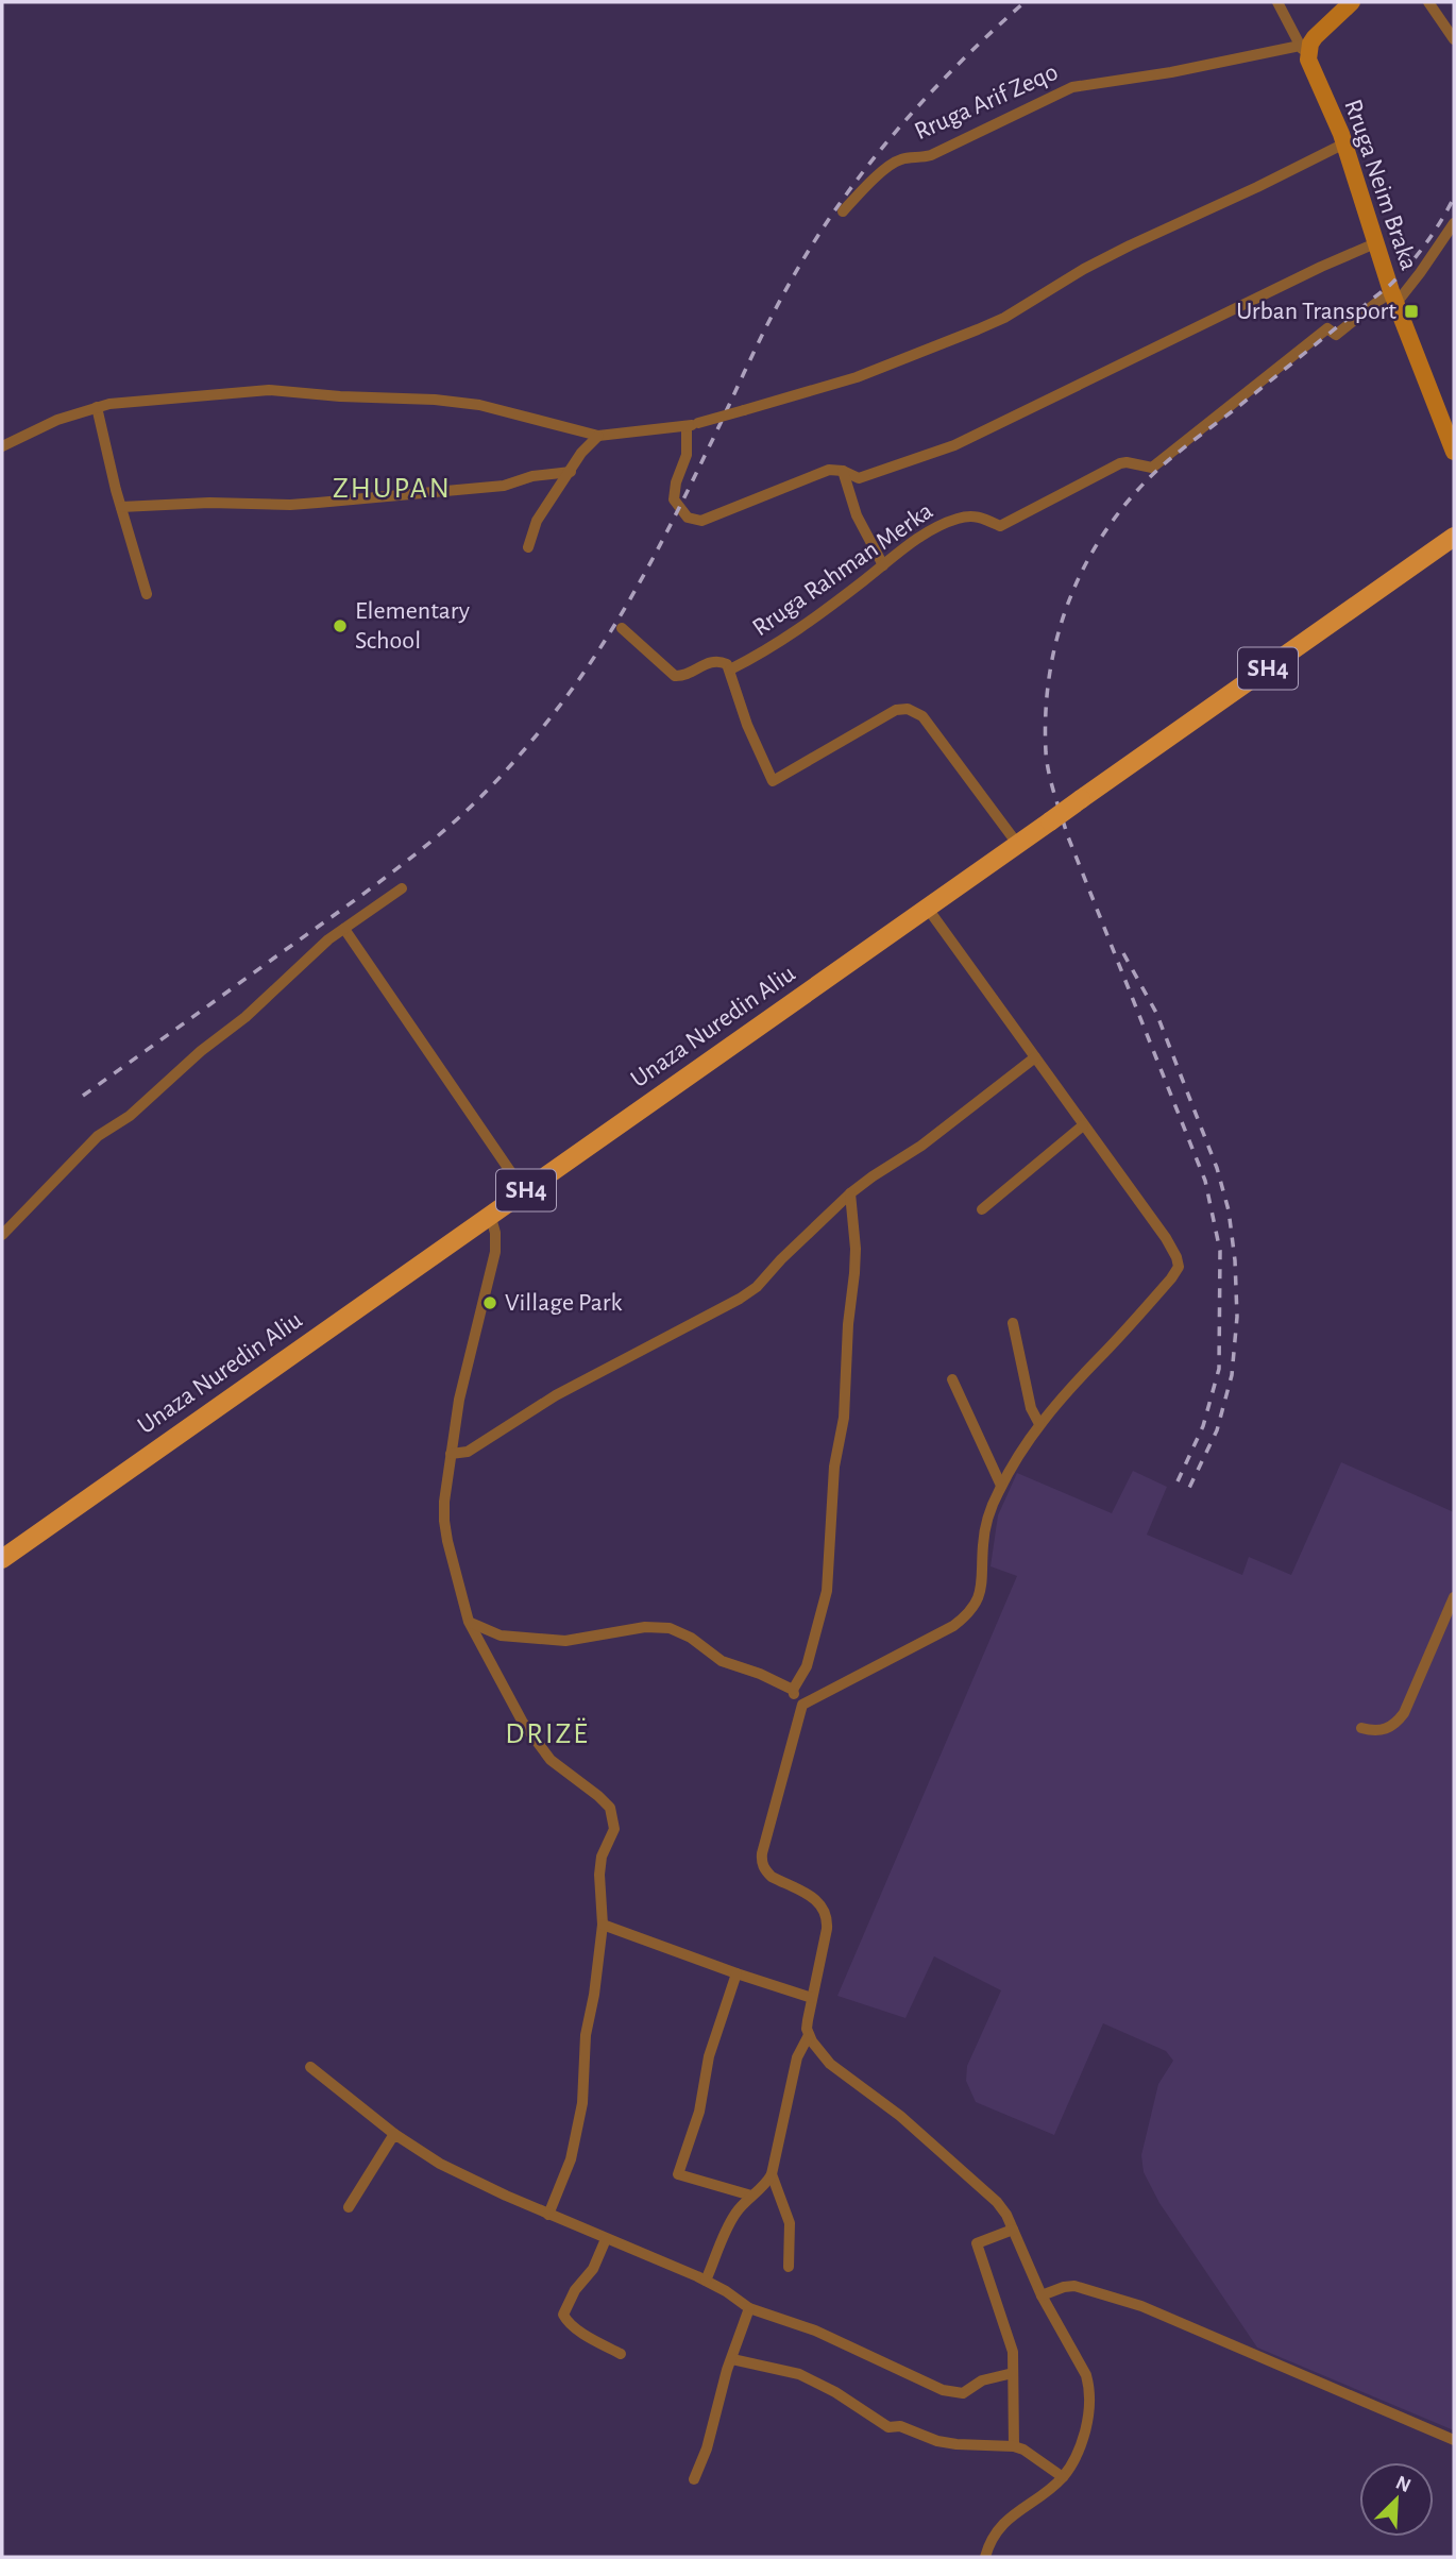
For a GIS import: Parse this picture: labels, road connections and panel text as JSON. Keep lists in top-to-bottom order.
{
  "streets": {
    "main road": ["SH4", "Unaza Nuredin Aliu"],
    "street": ["Rruga Arif Zeqo", "Rruga Neim Braka", "Rruga Rahman Merka"]
  },
  "crossings": [
    ["Rruga Arif Zeqo", "Rruga Neim Braka"],
    ["Rruga Neim Braka", "Rruga Rahman Merka"]
  ],
  "districts": ["ZHUPAN", "DRIZË"],
  "places": {
    "transit": ["Urban Transport"],
    "other": ["Elementary School", "Village Park"]
  },
  "north": "top right"
}
